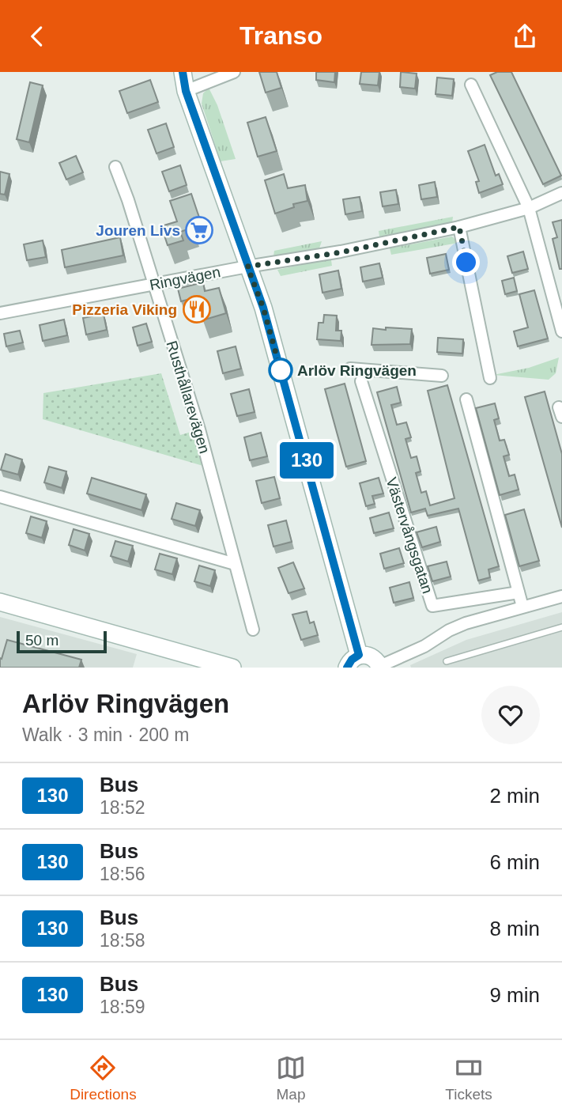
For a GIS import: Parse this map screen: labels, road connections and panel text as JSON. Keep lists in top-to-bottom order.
{
  "streets": {
    "street": ["Ringvägen", "Rusthållarevägen", "Västervångsgatan"]
  },
  "crossings": [
    ["Ringvägen", "Rusthållarevägen"]
  ],
  "places": {
    "supermarket": ["Jouren Livs"],
    "restaurant": ["Pizzeria Viking"],
    "other": ["Arlöv Ringvägen"]
  },
  "lines": ["bus line 130"],
  "scale_bar": "50 m",
  "page": {
    "header": "Transo",
    "on_map": "130",
    "scale": "50 m",
    "heading": ["Arlöv Ringvägen", "Walk · 3 min · 200 m"],
    "list": [
      {
        "mark": "130",
        "name": "Bus",
        "note": "18:52",
        "value": "2 min"
      },
      {
        "mark": "130",
        "name": "Bus",
        "note": "18:56",
        "value": "6 min"
      },
      {
        "mark": "130",
        "name": "Bus",
        "note": "18:58",
        "value": "8 min"
      },
      {
        "mark": "130",
        "name": "Bus",
        "note": "18:59",
        "value": "9 min"
      }
    ],
    "tabs": ["Directions", "Map", "Tickets"]
  }
}
